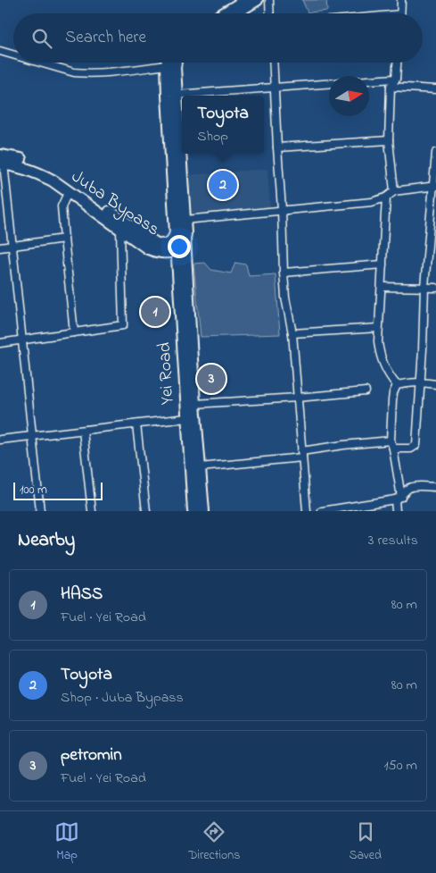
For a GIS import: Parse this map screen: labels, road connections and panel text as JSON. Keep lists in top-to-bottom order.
{
  "streets": {
    "main road": ["Juba Bypass", "Yei Road"]
  },
  "crossings": [
    ["Juba Bypass", "Yei Road"]
  ],
  "scale_bar": "100 m",
  "north": "right",
  "page": {
    "search": "Search here",
    "popup": ["Toyota", "Shop"],
    "pins": ["2", "1", "3"],
    "scale": "100 m",
    "heading": ["Nearby", "3 results"],
    "list": [
      {
        "mark": "1",
        "name": "HASS",
        "note": "Fuel · Yei Road",
        "value": "80 m"
      },
      {
        "mark": "2",
        "name": "Toyota",
        "note": "Shop · Juba Bypass",
        "value": "80 m"
      },
      {
        "mark": "3",
        "name": "petromin",
        "note": "Fuel · Yei Road",
        "value": "150 m"
      }
    ],
    "nav": ["Map", "Directions", "Saved"]
  }
}
